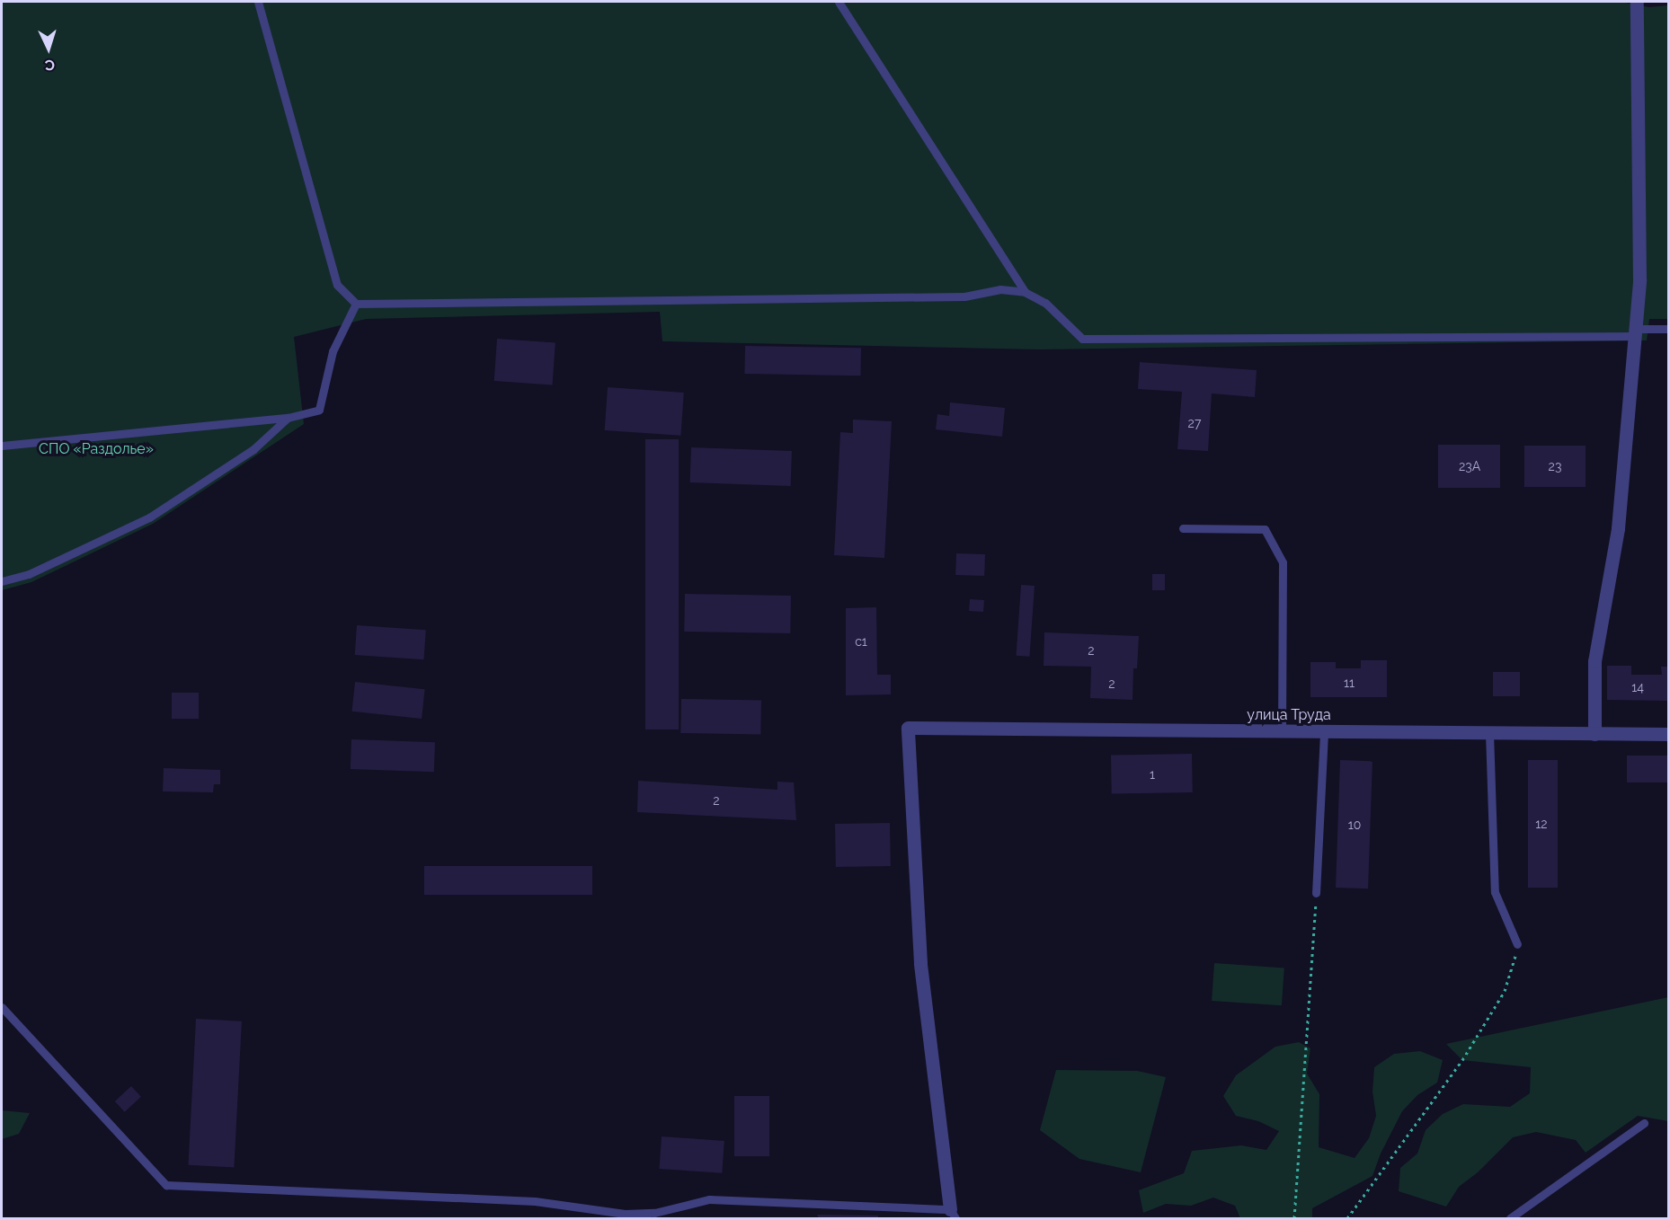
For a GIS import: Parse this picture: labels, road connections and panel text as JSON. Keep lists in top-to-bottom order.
{
  "streets": {
    "street": ["улица Труда"]
  },
  "parks": ["СПО «Раздолье»"],
  "house_numbers": [
    "27",
    "23А",
    "23",
    "с1",
    "2",
    "11",
    "2",
    "14",
    "1",
    "2",
    "12",
    "10"
  ],
  "north": "bottom"
}
